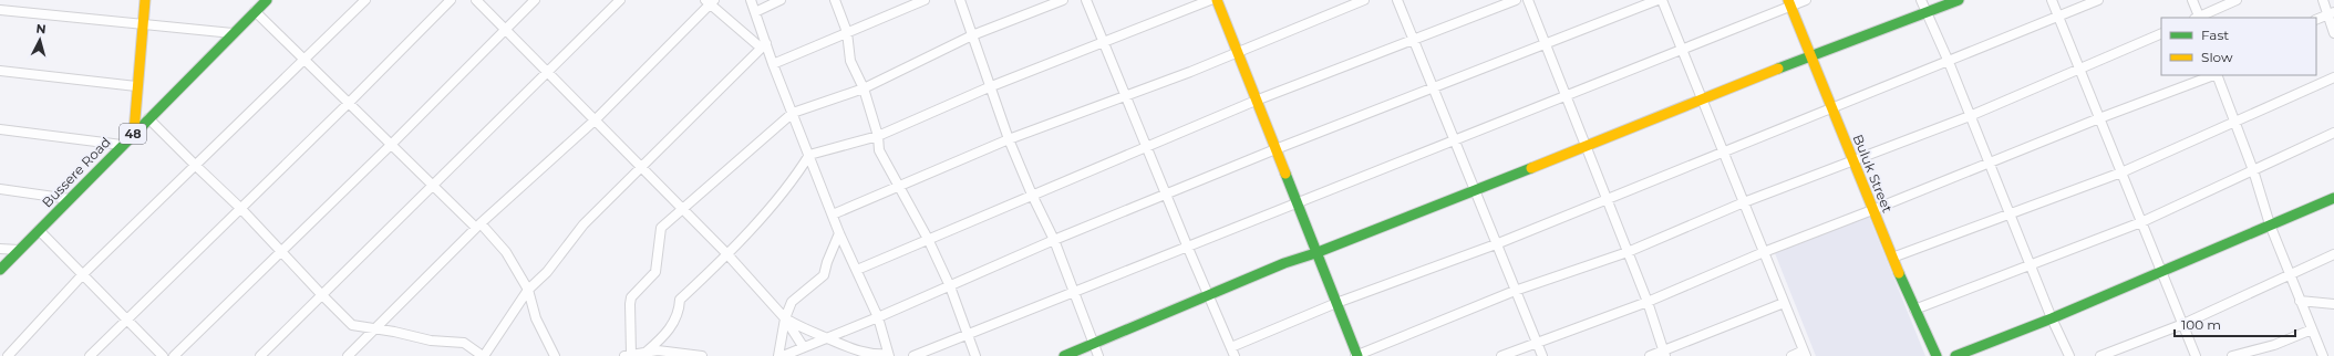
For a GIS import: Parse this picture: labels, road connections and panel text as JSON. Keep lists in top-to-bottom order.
{
  "streets": {
    "street": ["48", "Bussere Road", "Buluk Street"]
  },
  "legend": ["Fast", "Slow"],
  "scale_bar": "100 m",
  "north": "top"
}
